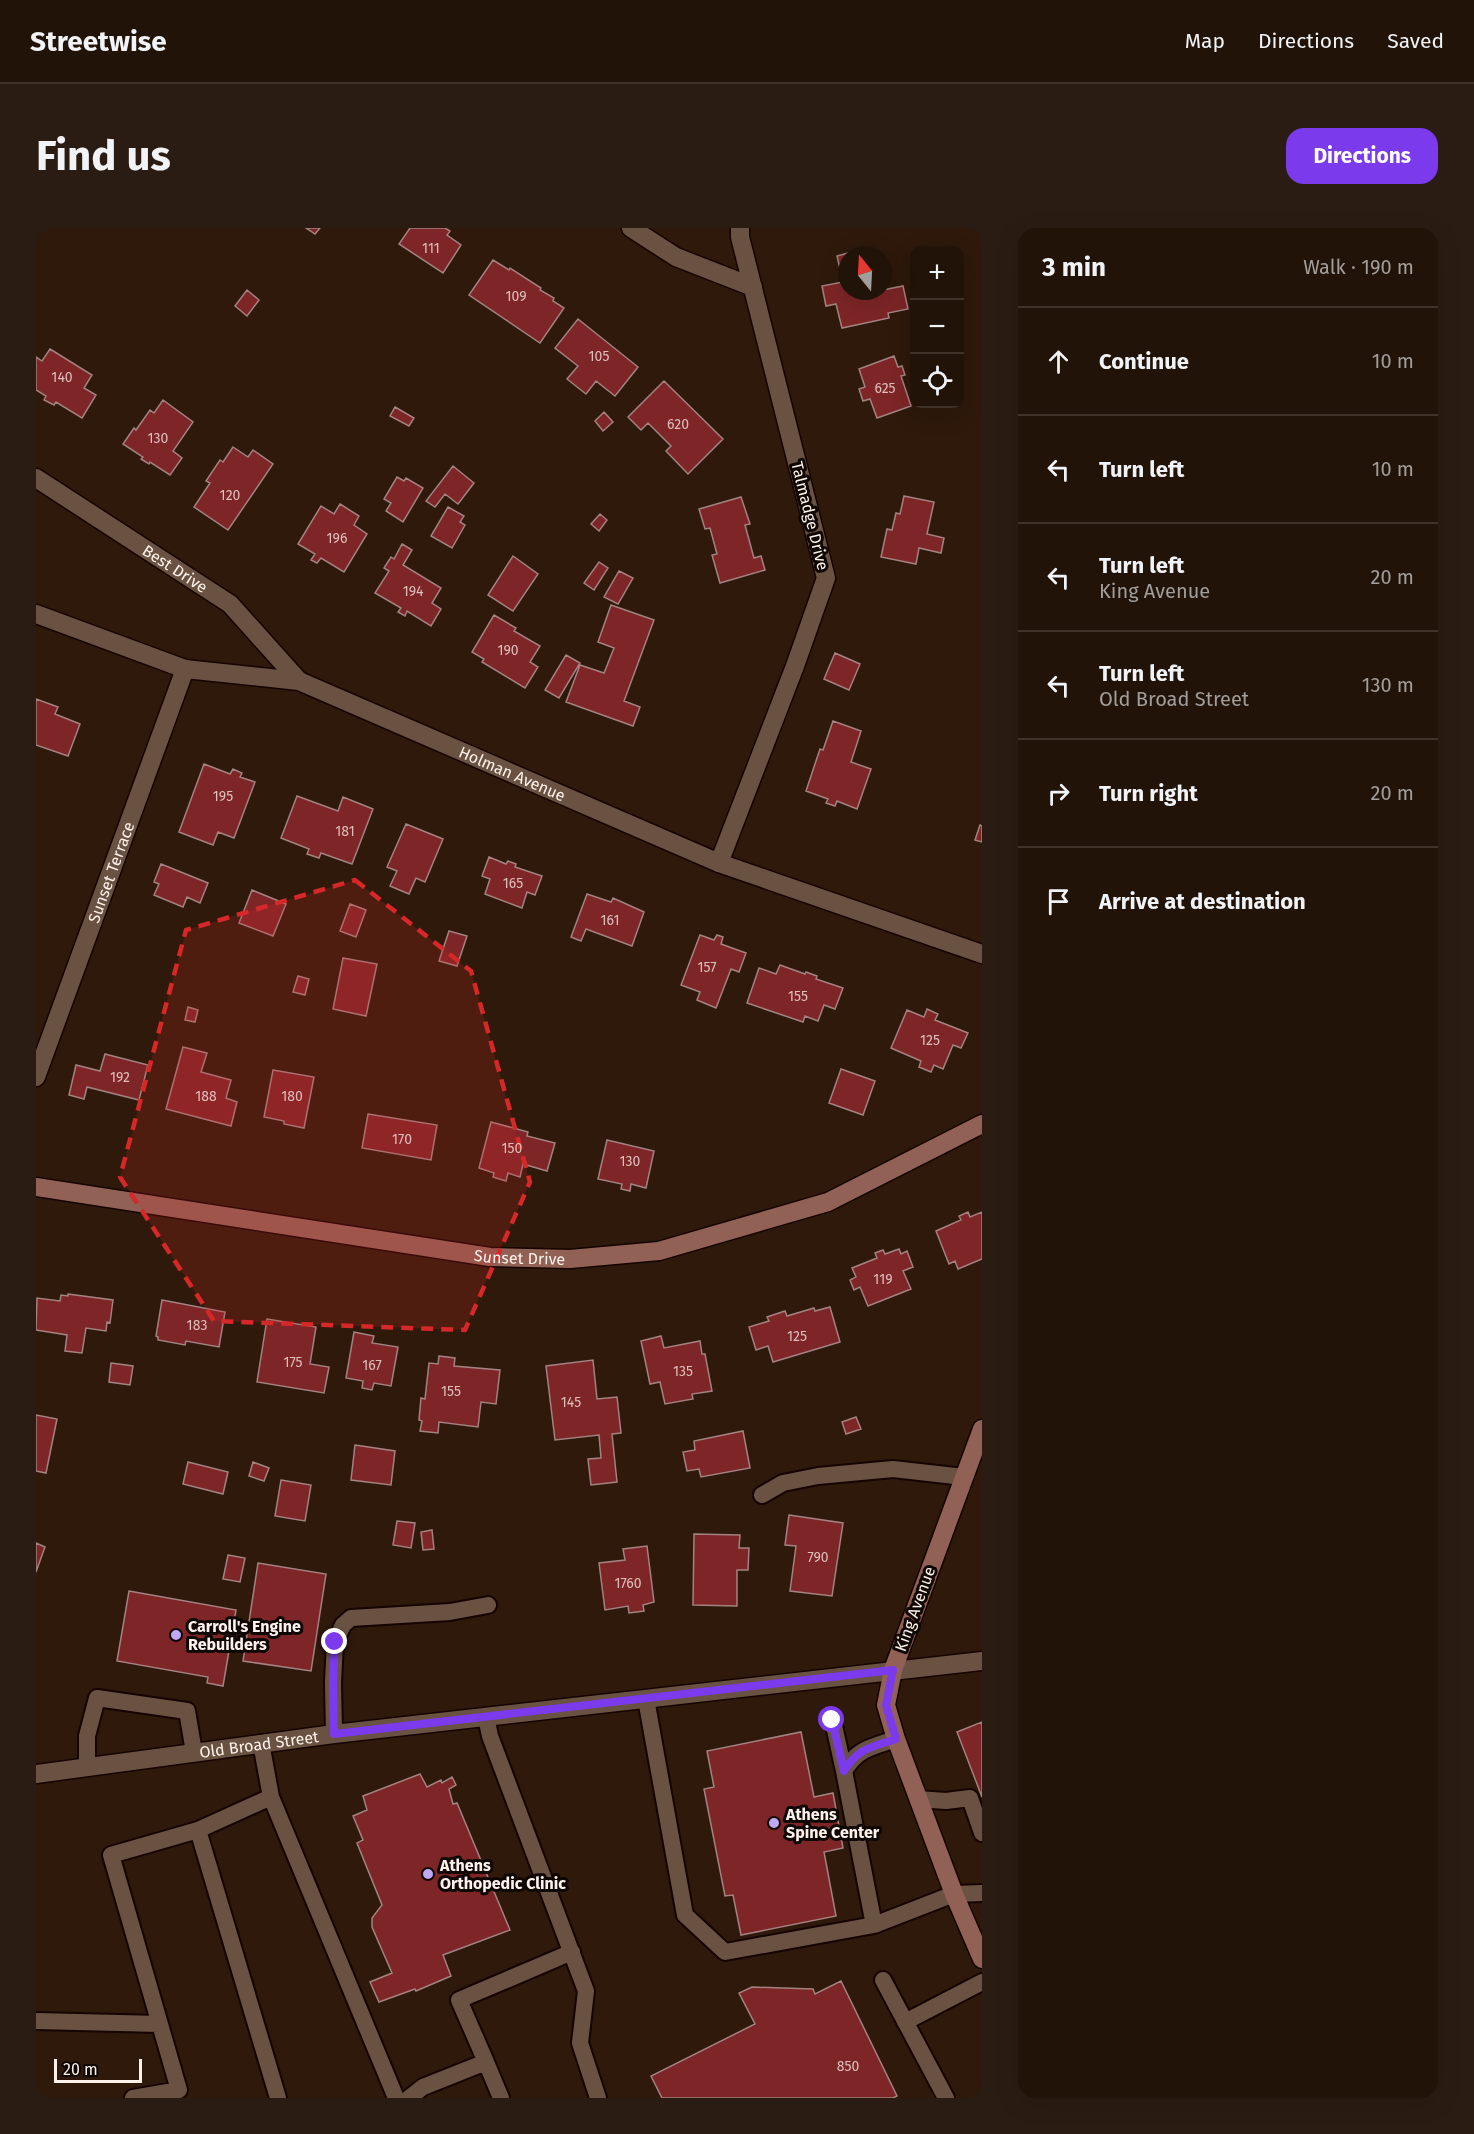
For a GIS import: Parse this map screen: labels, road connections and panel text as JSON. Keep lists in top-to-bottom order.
{
  "streets": {
    "street": [
      "Talmadge Drive",
      "Best Drive",
      "Holman Avenue",
      "Sunset Terrace",
      "Sunset Drive",
      "King Avenue",
      "Old Broad Street"
    ]
  },
  "crossings": [
    ["Talmadge Drive", "Holman Avenue"],
    ["Best Drive", "Holman Avenue"],
    ["Holman Avenue", "Sunset Terrace"],
    ["King Avenue", "Old Broad Street"]
  ],
  "places": ["Carroll's Engine Rebuilders", "Athens Spine Center", "Athens Orthopedic Clinic"],
  "house_numbers": [
    "111",
    "109",
    "105",
    "140",
    "625",
    "620",
    "130",
    "120",
    "196",
    "194",
    "190",
    "195",
    "181",
    "165",
    "161",
    "157",
    "155",
    "125",
    "192",
    "188",
    "180",
    "170",
    "150",
    "130",
    "119",
    "183",
    "125",
    "175",
    "167",
    "135",
    "155",
    "145",
    "790",
    "1760",
    "850"
  ],
  "scale_bar": "20 m",
  "north": "top",
  "page": {
    "header": "Streetwise",
    "nav": ["Map", "Directions", "Saved"],
    "buttons": "Directions",
    "title": "Find us",
    "heading": ["3 min", "Walk · 190 m"],
    "map_buttons": ["+", "−"],
    "list": [
      ["Continue", "10 m"],
      ["Turn left", "10 m"],
      ["Turn left", "King Avenue", "20 m"],
      ["Turn left", "Old Broad Street", "130 m"],
      ["Turn right", "20 m"],
      "Arrive at destination"
    ],
    "scale": "20 m"
  }
}
